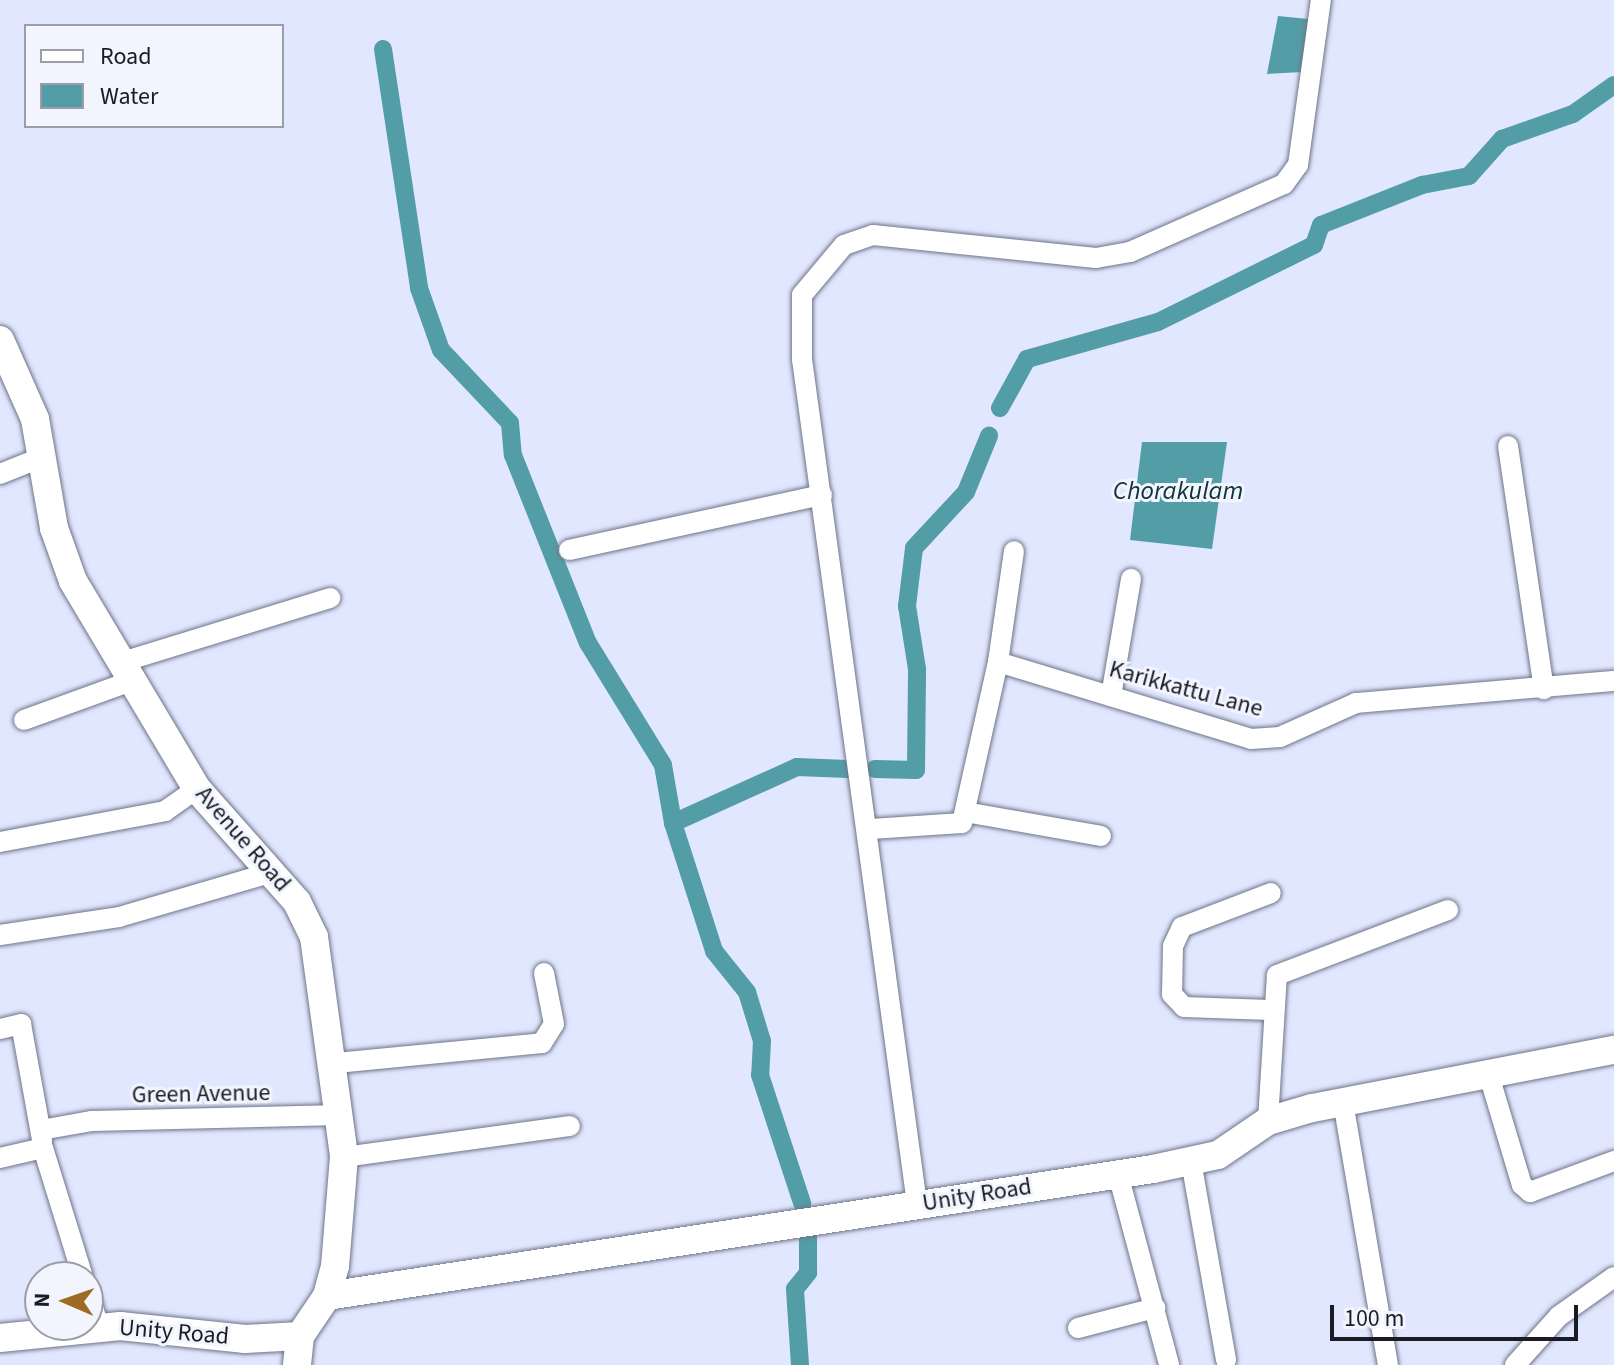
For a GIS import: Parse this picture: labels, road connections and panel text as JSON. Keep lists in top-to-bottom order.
{
  "streets": {
    "street": [
      "Karikkattu Lane",
      "Avenue Road",
      "Green Avenue",
      "Unity Road"
    ]
  },
  "crossings": [
    ["Avenue Road", "Green Avenue"],
    ["Avenue Road", "Unity Road"]
  ],
  "water": ["Chorakulam"],
  "legend": ["Road", "Water"],
  "scale_bar": "100 m",
  "north": "left"
}
